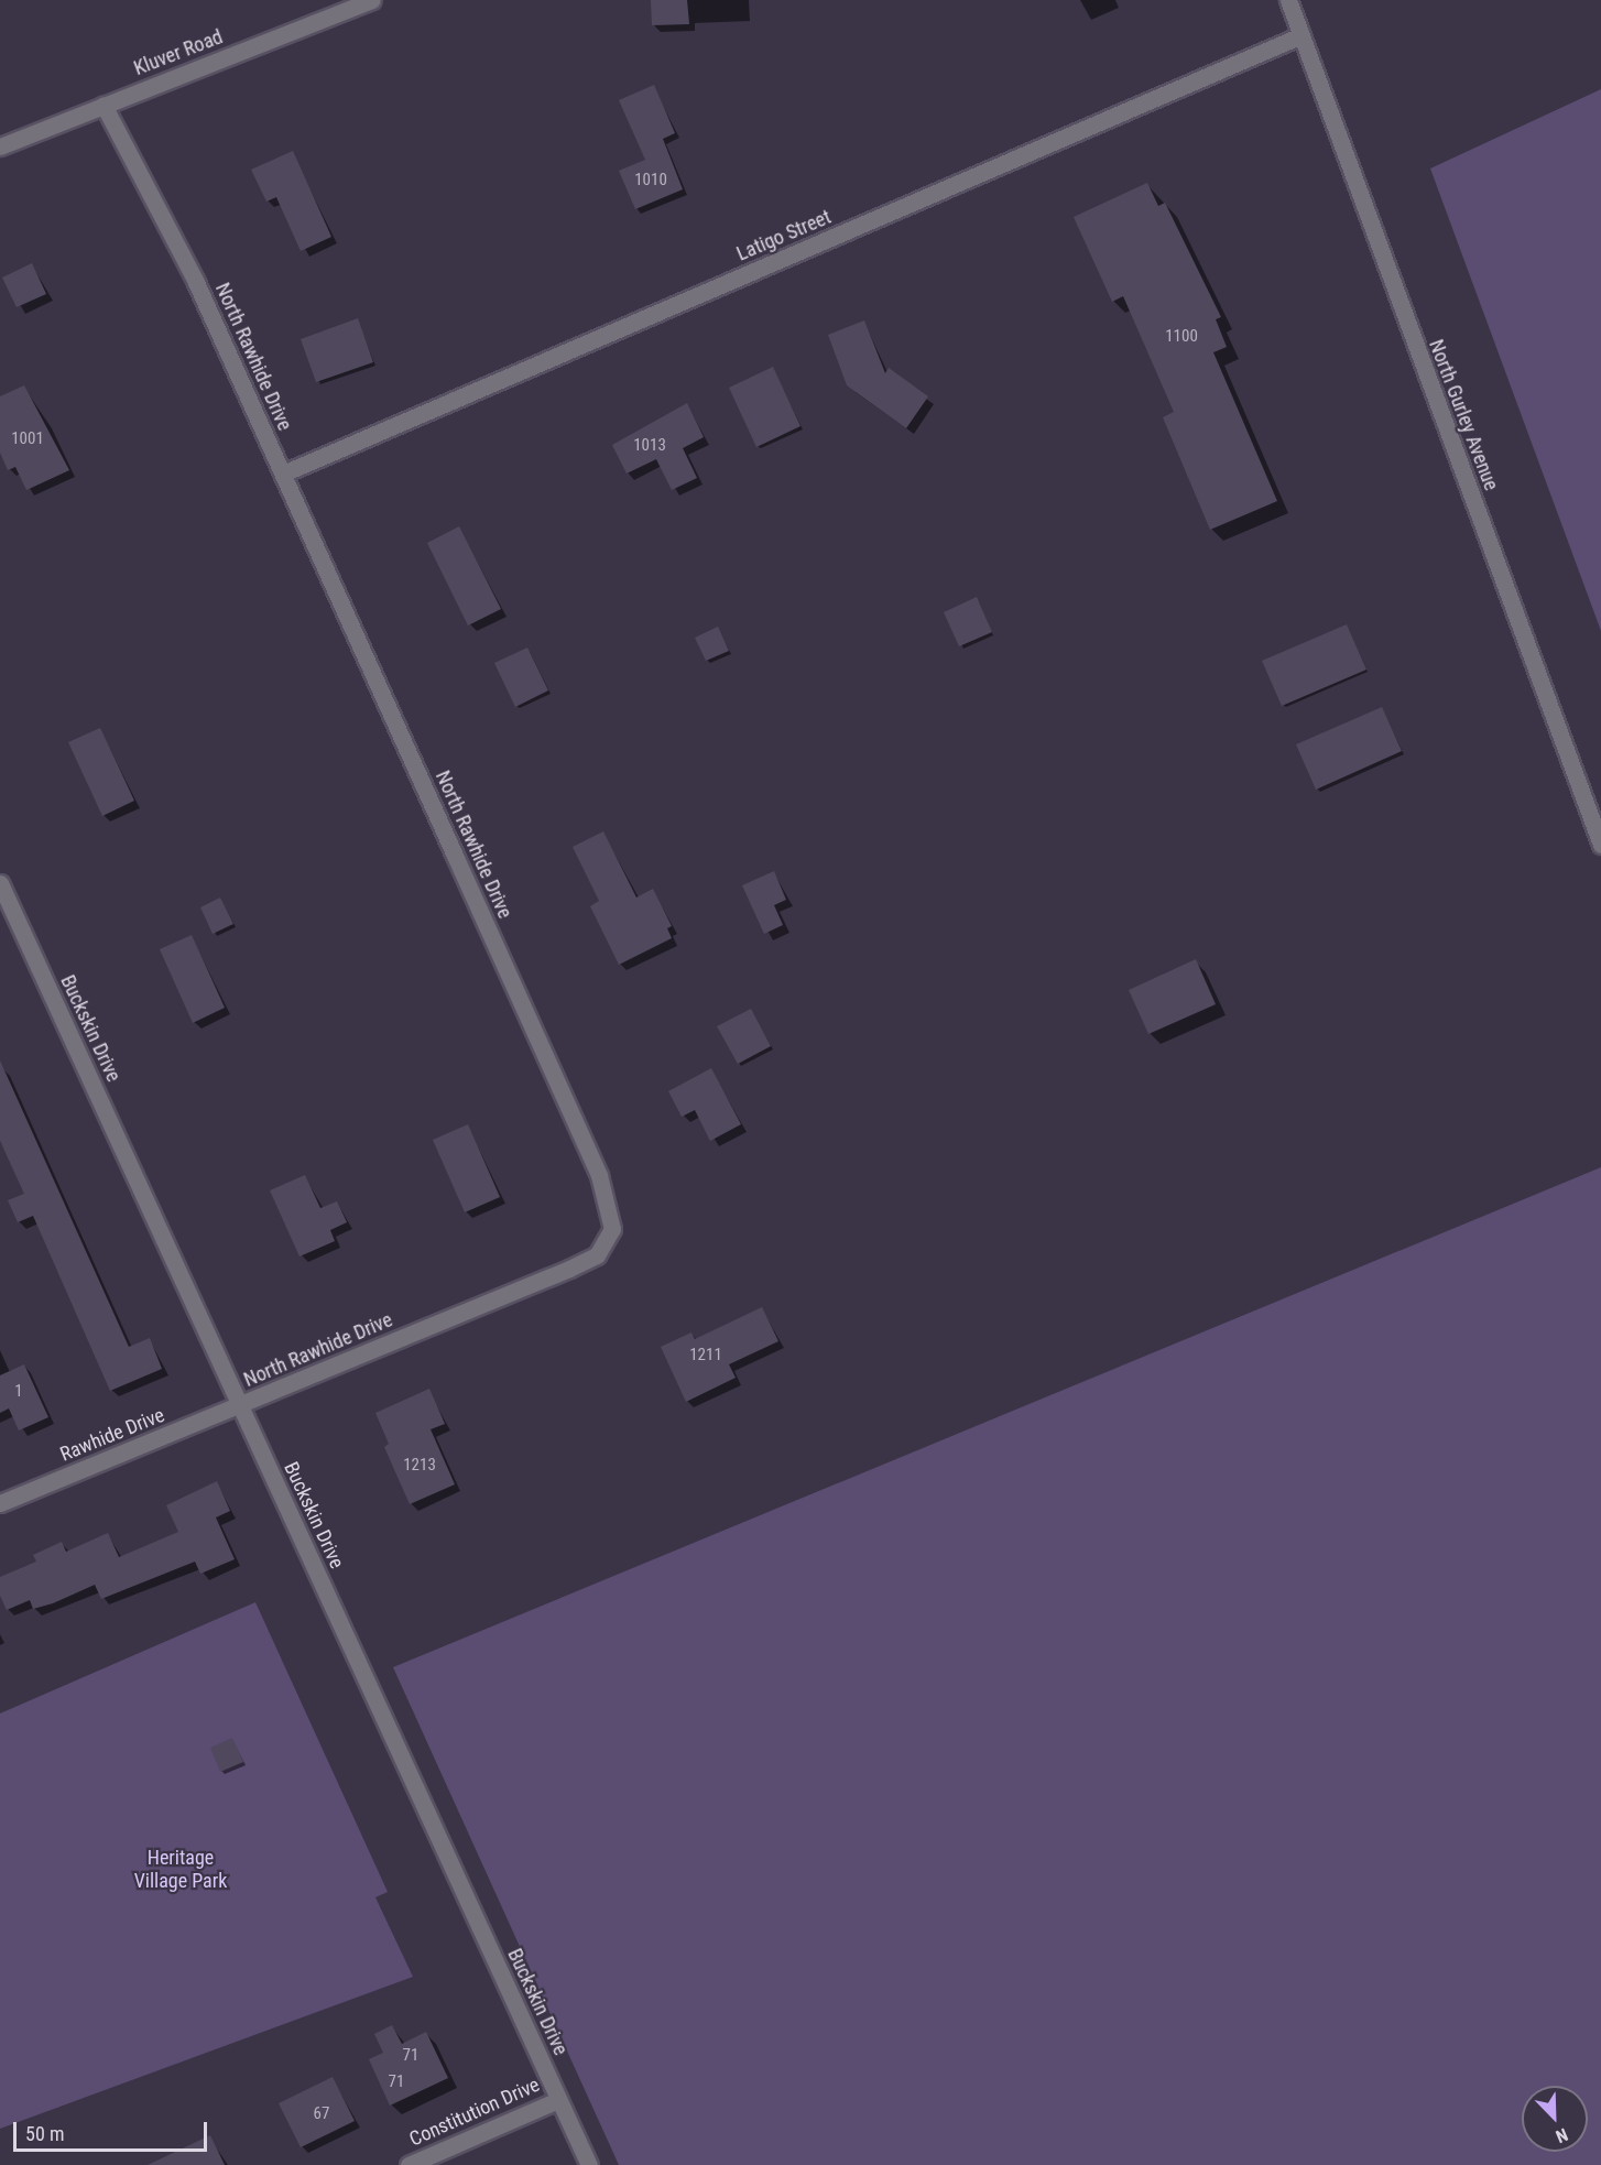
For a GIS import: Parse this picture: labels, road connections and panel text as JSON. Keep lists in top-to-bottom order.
{
  "streets": {
    "street": [
      "Kluver Road",
      "Latigo Street",
      "North Rawhide Drive",
      "North Gurley Avenue",
      "Buckskin Drive",
      "Rawhide Drive",
      "Constitution Drive"
    ]
  },
  "crossings": [
    ["Kluver Road", "North Rawhide Drive"],
    ["Latigo Street", "North Rawhide Drive"],
    ["Latigo Street", "North Gurley Avenue"],
    ["North Rawhide Drive", "Buckskin Drive"],
    ["North Rawhide Drive", "Rawhide Drive"],
    ["Buckskin Drive", "Rawhide Drive"],
    ["Buckskin Drive", "Constitution Drive"]
  ],
  "parks": ["Heritage Village Park"],
  "house_numbers": [
    "1010",
    "1100",
    "1001",
    "1013",
    "1211",
    "1",
    "1213",
    "71",
    "71",
    "67"
  ],
  "scale_bar": "50 m",
  "north": "bottom right"
}
